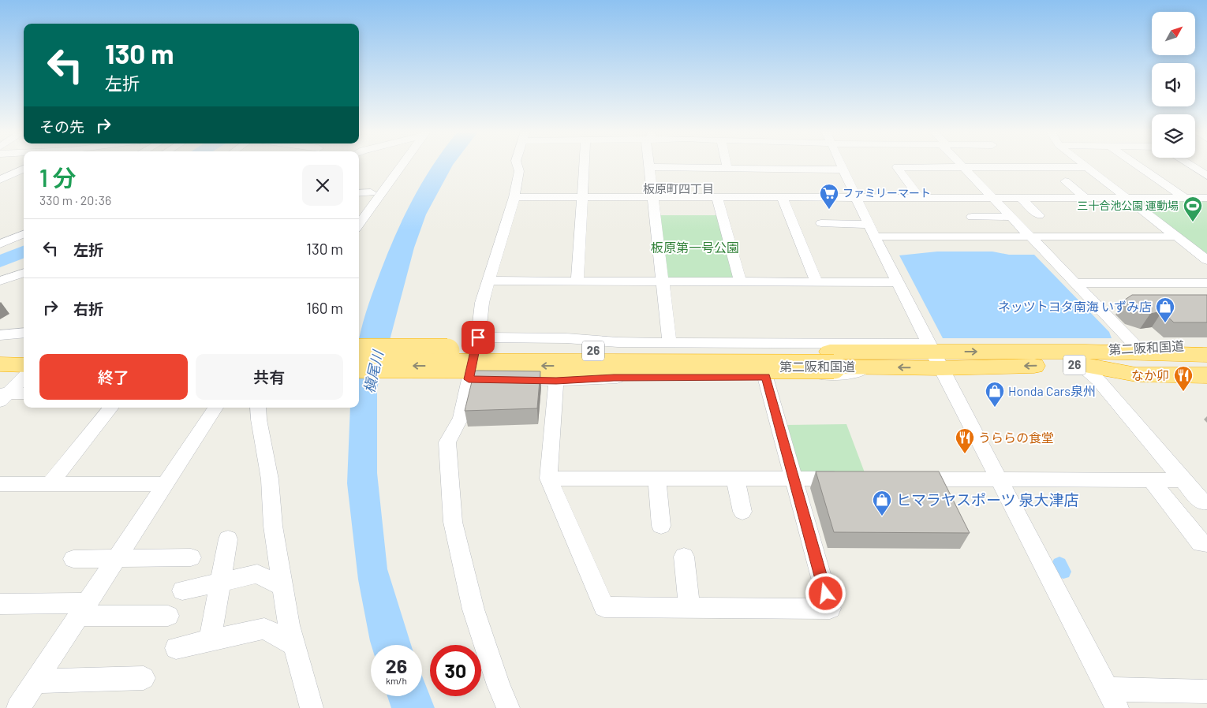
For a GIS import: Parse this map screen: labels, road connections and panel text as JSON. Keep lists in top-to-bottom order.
{
  "streets": {
    "highway": ["第二阪和国道", "26"]
  },
  "crossings": [
    ["第二阪和国道", "26"]
  ],
  "districts": ["板原町四丁目"],
  "water": ["槇尾川"],
  "parks": ["板原第一号公園"],
  "places": {
    "supermarket": ["ファミリーマート"],
    "sports": ["三十合池公園 運動場"],
    "shop": ["ネッツトヨタ南海 いずみ店", "Honda Cars泉州", "ヒマラヤスポーツ 泉大津店"],
    "restaurant": ["なか卯", "うららの食堂"]
  },
  "north": "top right",
  "page": {
    "turn": ["130 m", "左折"],
    "then": "その先",
    "heading": ["1 分", "330 m · 20:36"],
    "list": [
      {
        "name": "左折",
        "value": "130 m"
      },
      {
        "name": "右折",
        "value": "160 m"
      }
    ],
    "buttons": ["終了", "共有"],
    "speed": "26 km/h",
    "limit": "30"
  }
}
